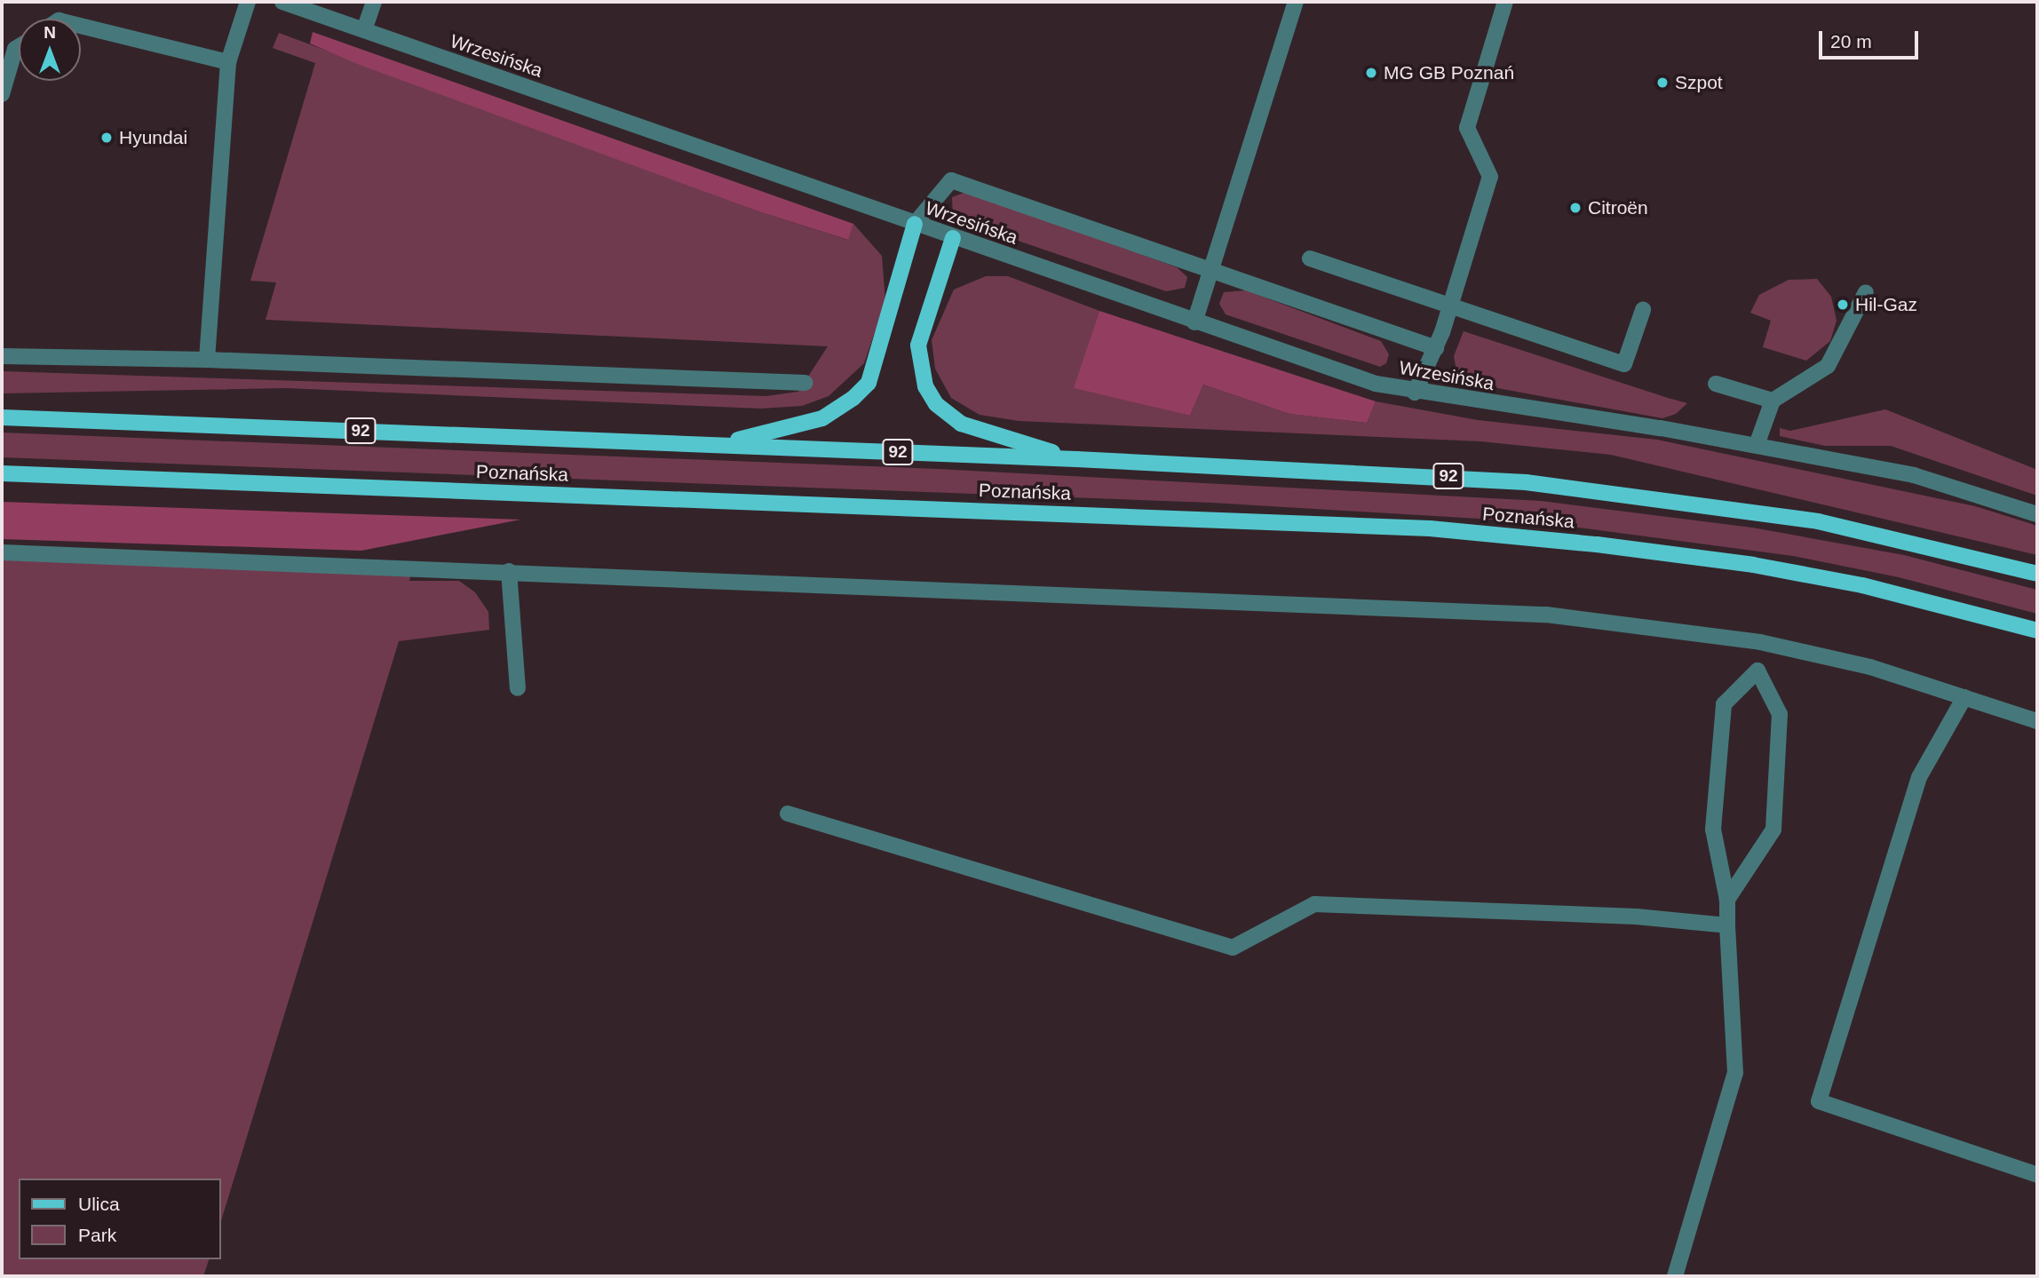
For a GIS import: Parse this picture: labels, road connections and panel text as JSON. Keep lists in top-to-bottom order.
{
  "streets": {
    "main road": ["92", "Poznańska"],
    "street": ["Wrzesińska"]
  },
  "places": [
    "MG GB Poznań",
    "Szpot",
    "Hyundai",
    "Citroën",
    "Hil-Gaz"
  ],
  "legend": ["Ulica", "Park"],
  "scale_bar": "20 m",
  "north": "top"
}
